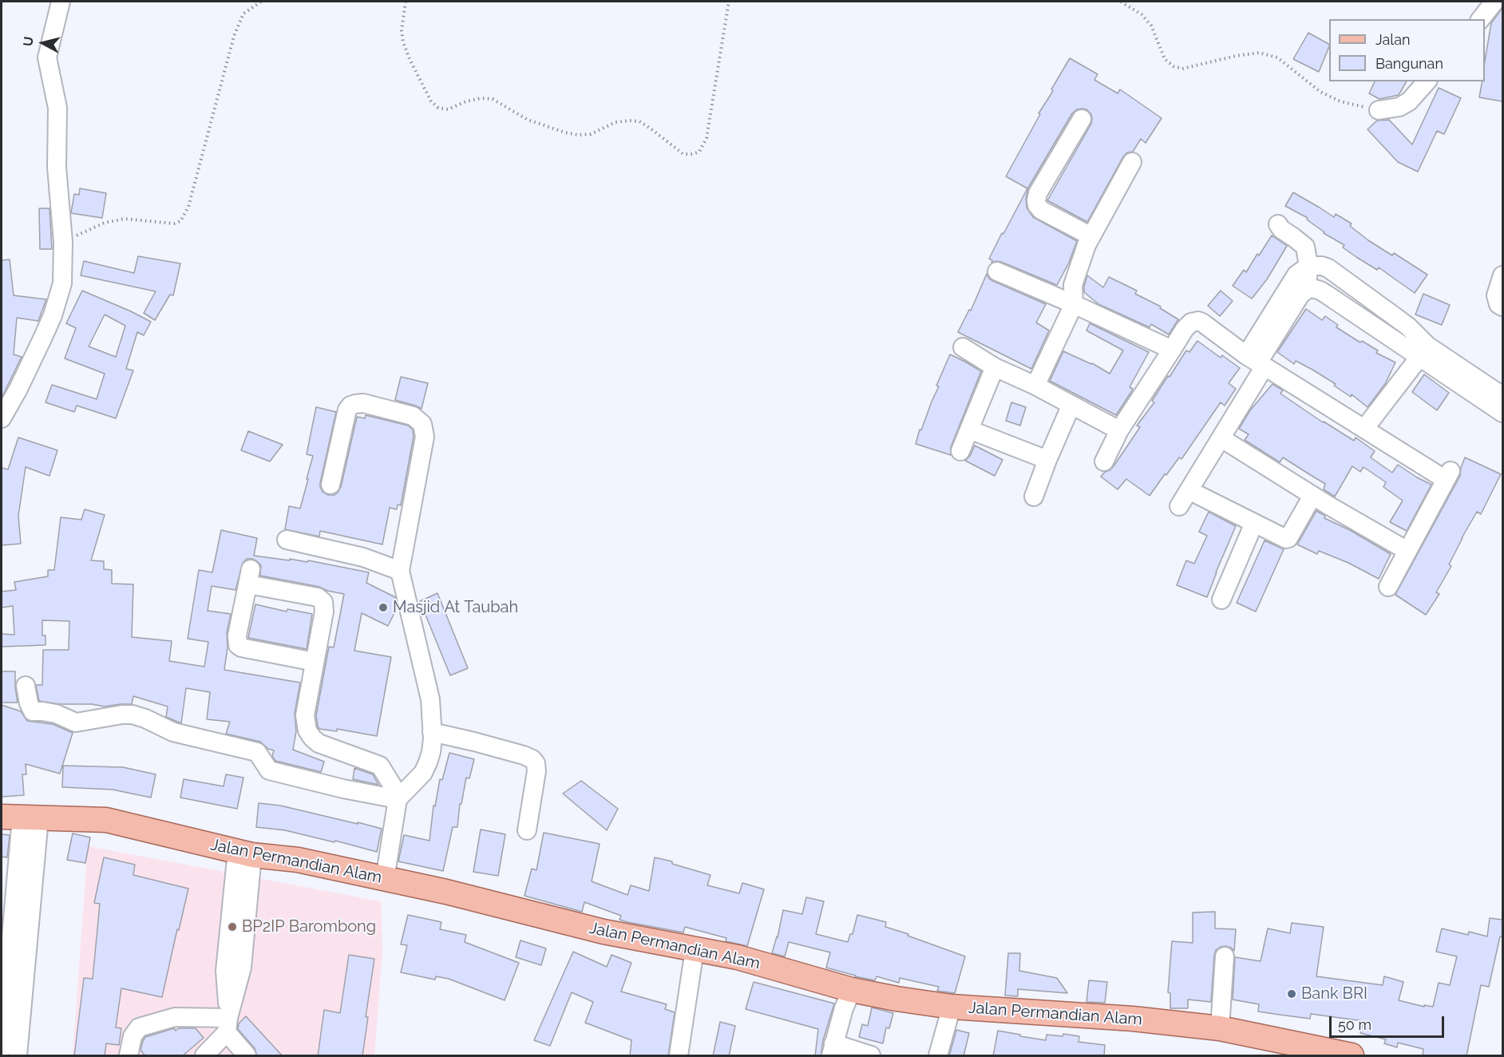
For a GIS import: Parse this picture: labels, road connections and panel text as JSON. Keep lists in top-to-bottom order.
{
  "streets": {
    "main road": ["Jalan Permandian Alam"]
  },
  "places": ["Masjid At Taubah", "BP2IP Barombong", "Bank BRI"],
  "legend": ["Jalan", "Bangunan"],
  "scale_bar": "50 m",
  "north": "left"
}
